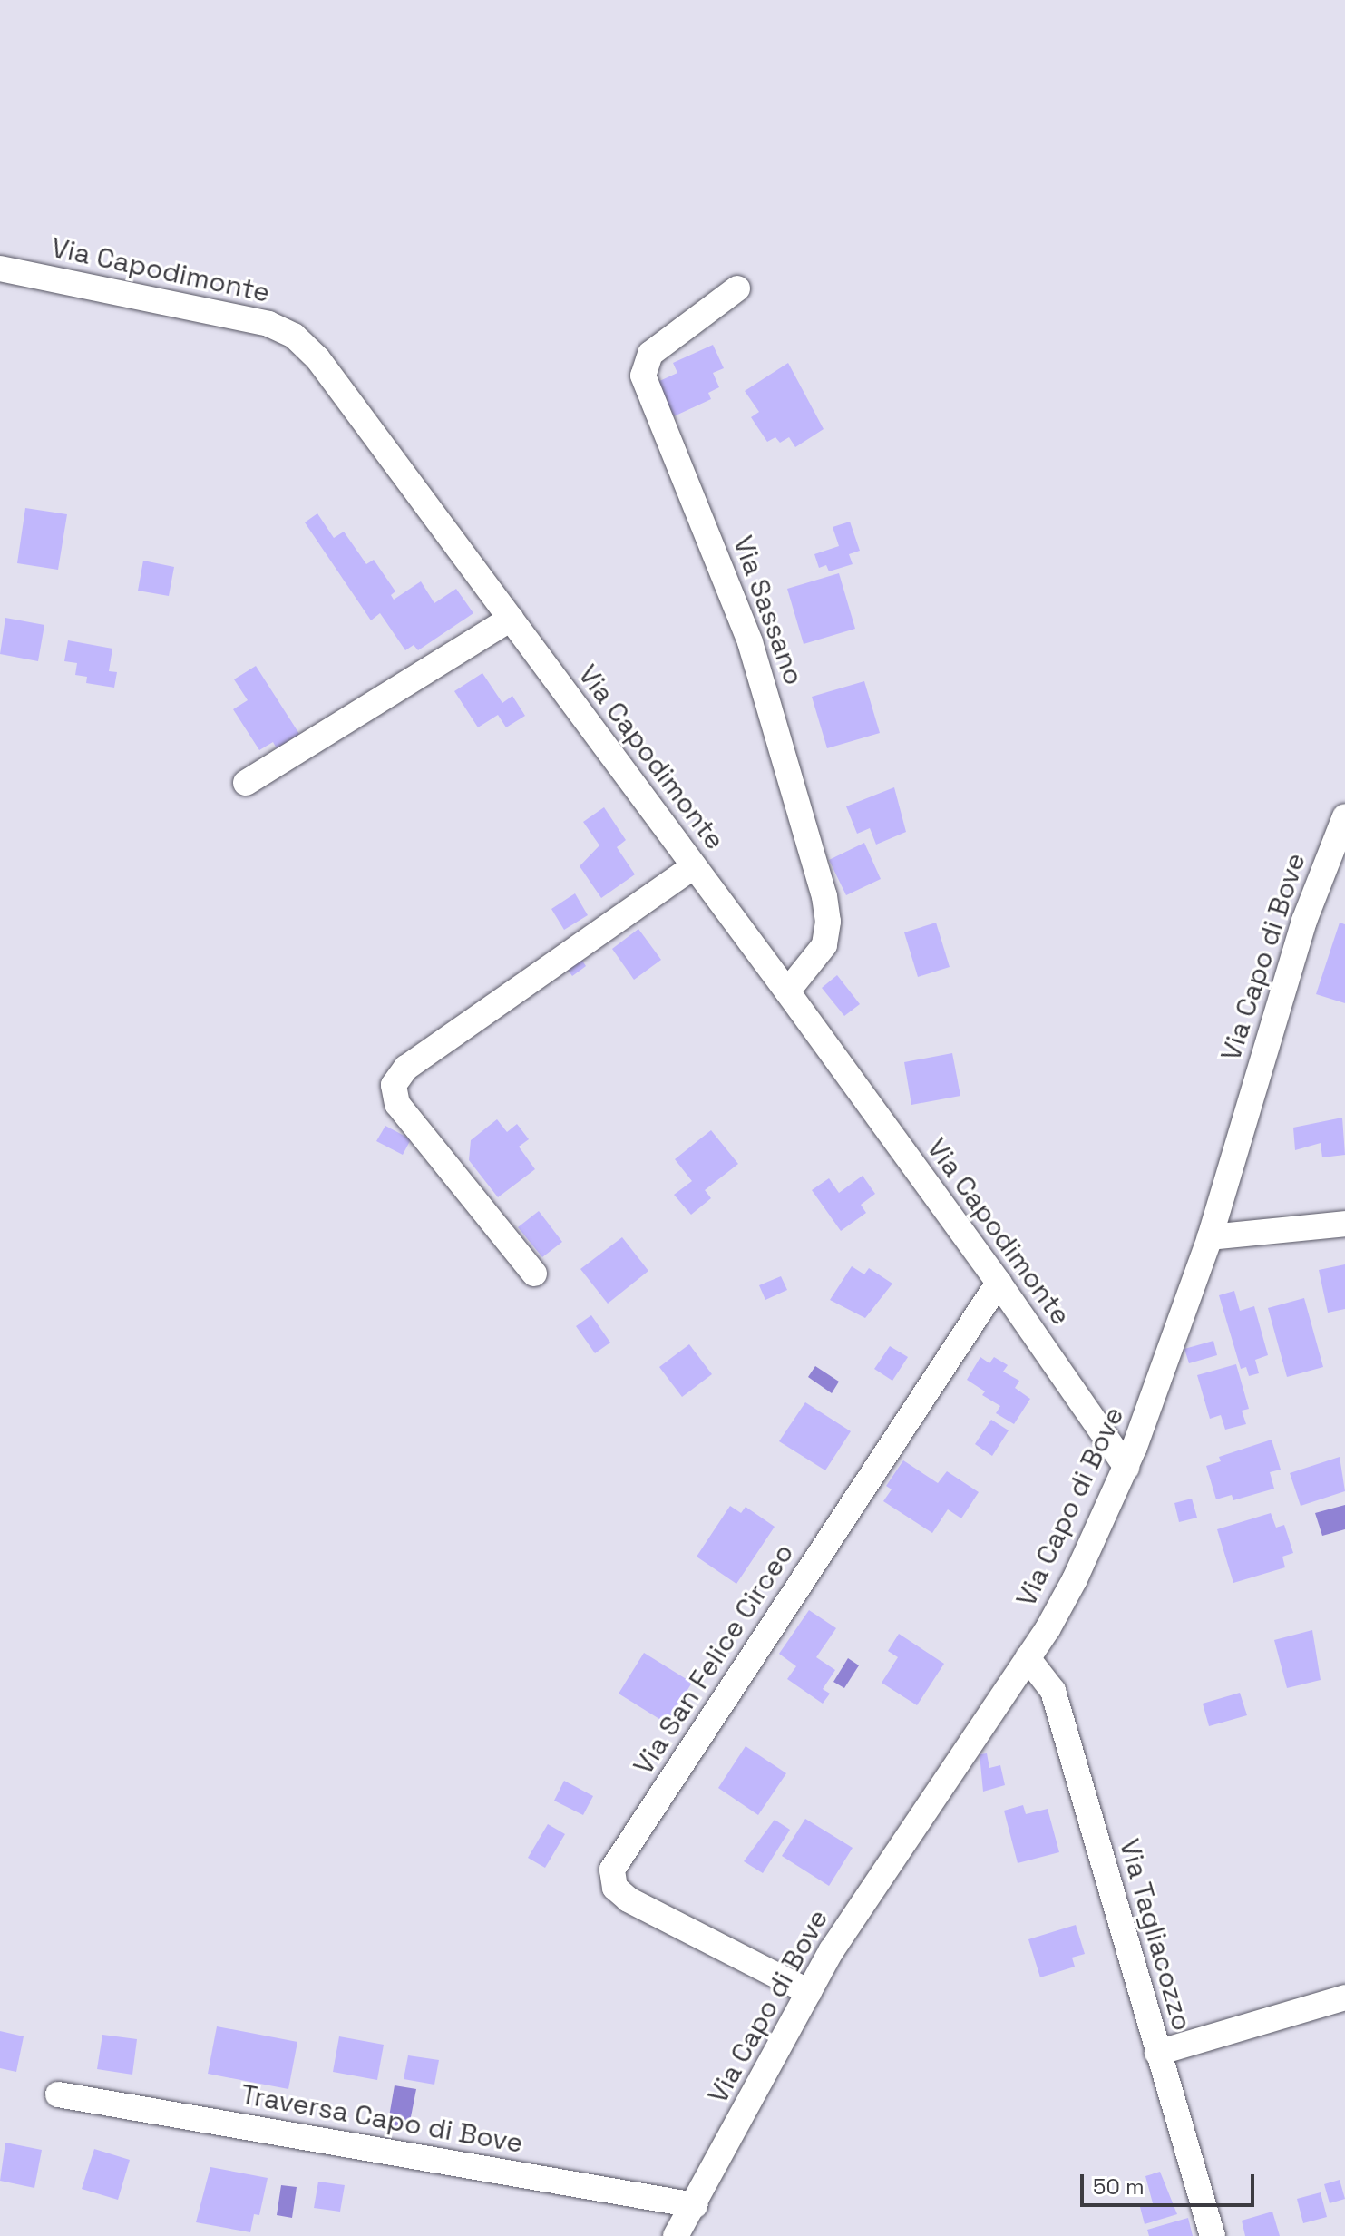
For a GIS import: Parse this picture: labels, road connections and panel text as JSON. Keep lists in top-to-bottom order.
{
  "streets": {
    "street": [
      "Via Capodimonte",
      "Via Sassano",
      "Via Capo di Bove",
      "Via San Felice Circeo",
      "Via Tagliacozzo",
      "Traversa Capo di Bove"
    ]
  },
  "crossings": [
    ["Via Capodimonte", "Via Sassano"],
    ["Via Capodimonte", "Via Capo di Bove"],
    ["Via Capodimonte", "Via San Felice Circeo"],
    ["Via Capo di Bove", "Via San Felice Circeo"],
    ["Via Capo di Bove", "Via Tagliacozzo"],
    ["Via Capo di Bove", "Traversa Capo di Bove"]
  ],
  "scale_bar": "50 m"
}
